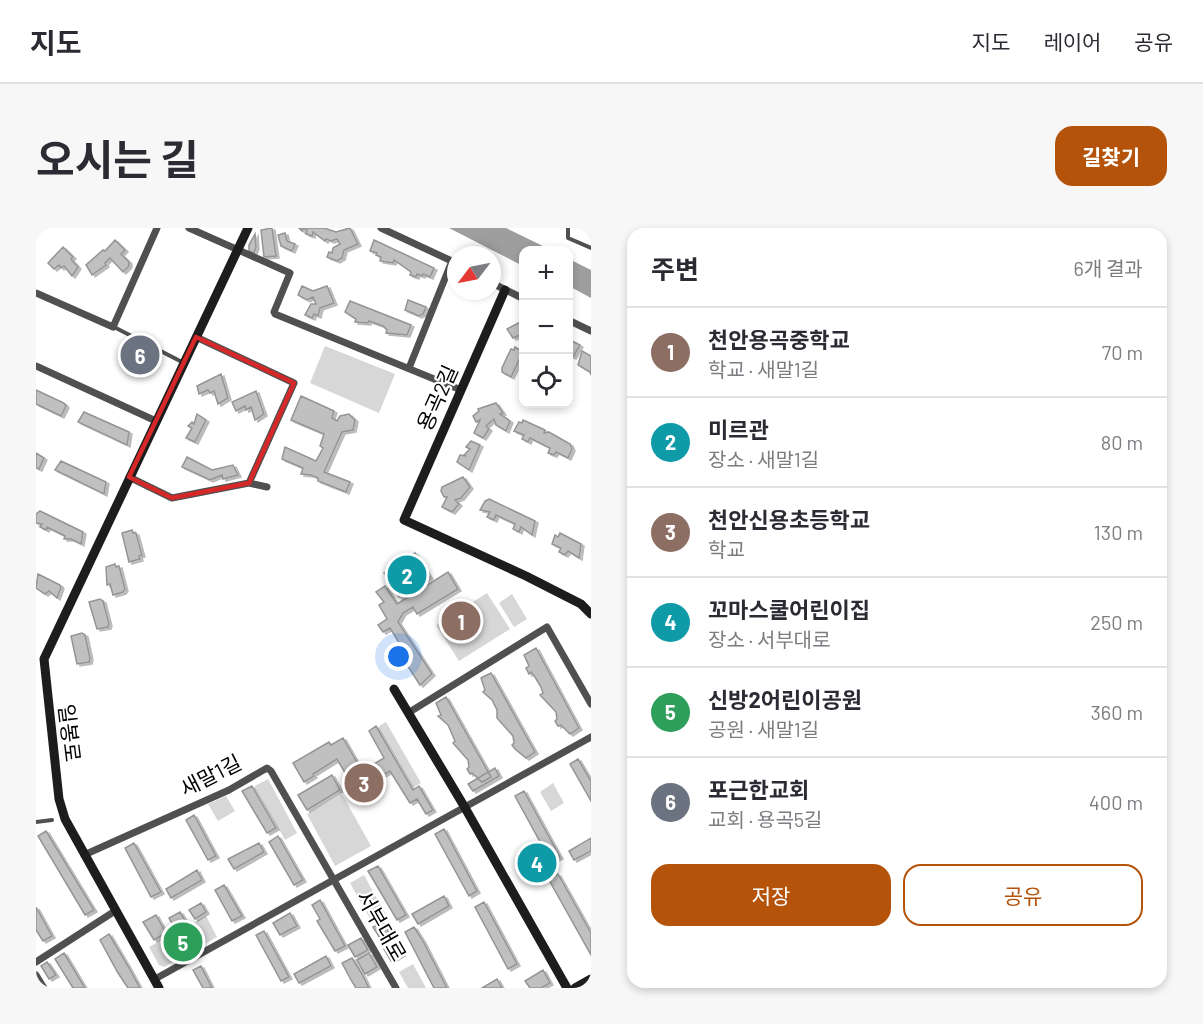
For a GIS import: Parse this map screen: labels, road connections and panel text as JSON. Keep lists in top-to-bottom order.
{
  "streets": {
    "street": [
      "용곡2길",
      "일봉로",
      "새말1길",
      "서부대로"
    ]
  },
  "crossings": [
    ["일봉로", "새말1길"],
    ["새말1길", "서부대로"]
  ],
  "north": "bottom left",
  "page": {
    "header": "지도",
    "nav": ["지도", "레이어", "공유"],
    "title": "오시는 길",
    "buttons": [
      "길찾기",
      ["저장", "공유"]
    ],
    "heading": ["주변", "6개 결과"],
    "map_buttons": ["+", "−"],
    "list": [
      {
        "mark": "1",
        "name": "천안용곡중학교",
        "note": "학교 · 새말1길",
        "value": "70 m"
      },
      {
        "mark": "2",
        "name": "미르관",
        "note": "장소 · 새말1길",
        "value": "80 m"
      },
      {
        "mark": "3",
        "name": "천안신용초등학교",
        "note": "학교",
        "value": "130 m"
      },
      {
        "mark": "4",
        "name": "꼬마스쿨어린이집",
        "note": "장소 · 서부대로",
        "value": "250 m"
      },
      {
        "mark": "5",
        "name": "신방2어린이공원",
        "note": "공원 · 새말1길",
        "value": "360 m"
      },
      {
        "mark": "6",
        "name": "포근한교회",
        "note": "교회 · 용곡5길",
        "value": "400 m"
      }
    ],
    "pins": [
      "6",
      "2",
      "1",
      "3",
      "4",
      "5"
    ]
  }
}
